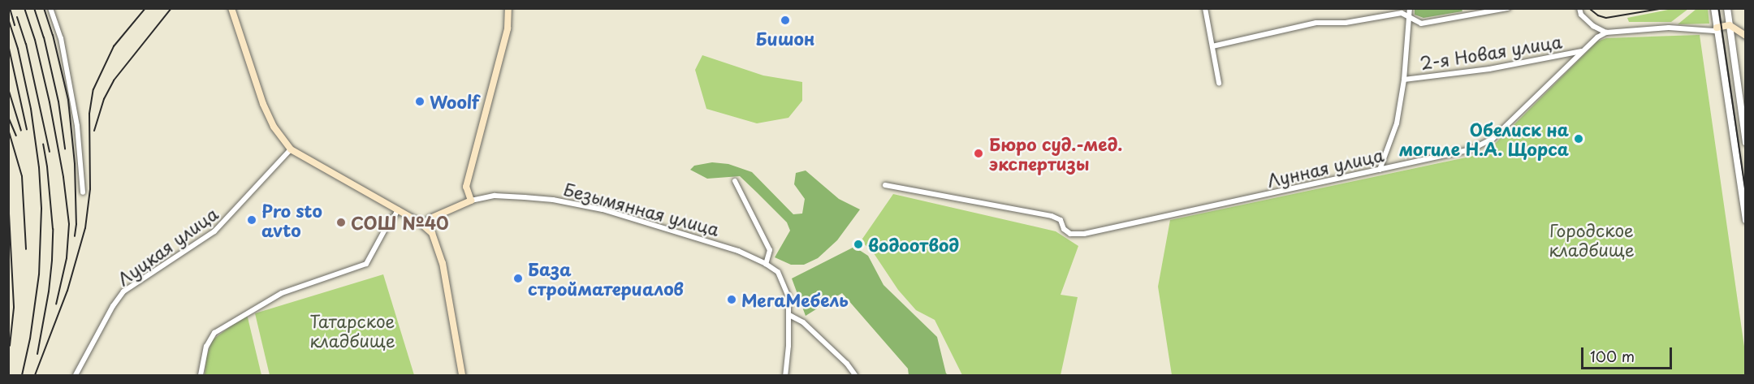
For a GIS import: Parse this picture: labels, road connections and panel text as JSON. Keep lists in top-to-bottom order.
{
  "streets": {
    "main road": ["Безымянная улица"],
    "street": ["2-я Новая улица", "Лунная улица", "Луцкая улица"]
  },
  "crossings": [
    ["2-я Новая улица", "Лунная улица"]
  ],
  "parks": ["Городское кладбище", "Татарское кладбище"],
  "places": [
    "Бишон",
    "Woolf",
    "Обелиск на могиле Н.А. Щорса",
    "Бюро суд.-мед. экспертизы",
    "Pro sto avto",
    "СОШ №40",
    "водоотвод",
    "База стройматериалов",
    "МегаМебель"
  ],
  "scale_bar": "100 m"
}
